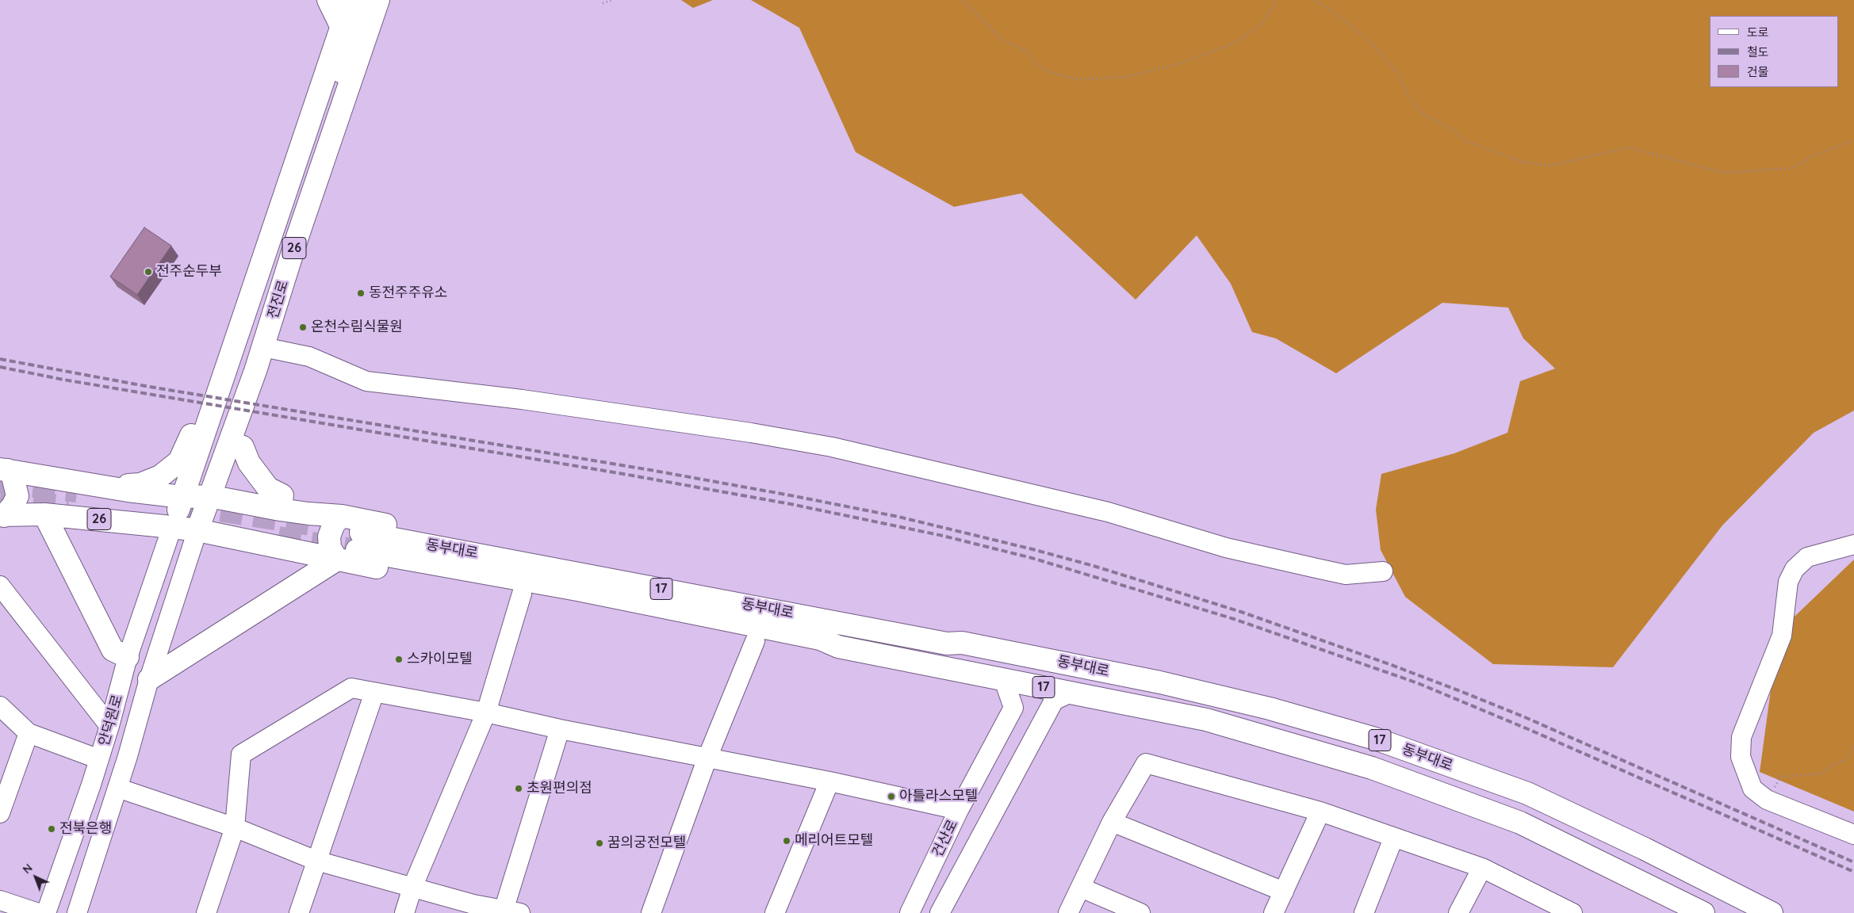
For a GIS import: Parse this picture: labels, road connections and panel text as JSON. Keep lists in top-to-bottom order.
{
  "streets": {
    "main road": [
      "26",
      "전진로",
      "동부대로",
      "17"
    ],
    "street": ["안덕원로", "건산로"]
  },
  "crossings": [
    ["26", "전진로"],
    ["26", "동부대로"],
    ["26", "안덕원로"],
    ["전진로", "동부대로"],
    ["전진로", "안덕원로"],
    ["동부대로", "안덕원로"],
    ["동부대로", "건산로"]
  ],
  "places": [
    "전주순두부",
    "동전주주유소",
    "온천수림식물원",
    "스카이모텔",
    "초원편의점",
    "아틀라스모텔",
    "전북은행",
    "메리어트모텔",
    "꿈의궁전모텔"
  ],
  "legend": ["도로", "철도", "건물"],
  "north": "top left"
}
